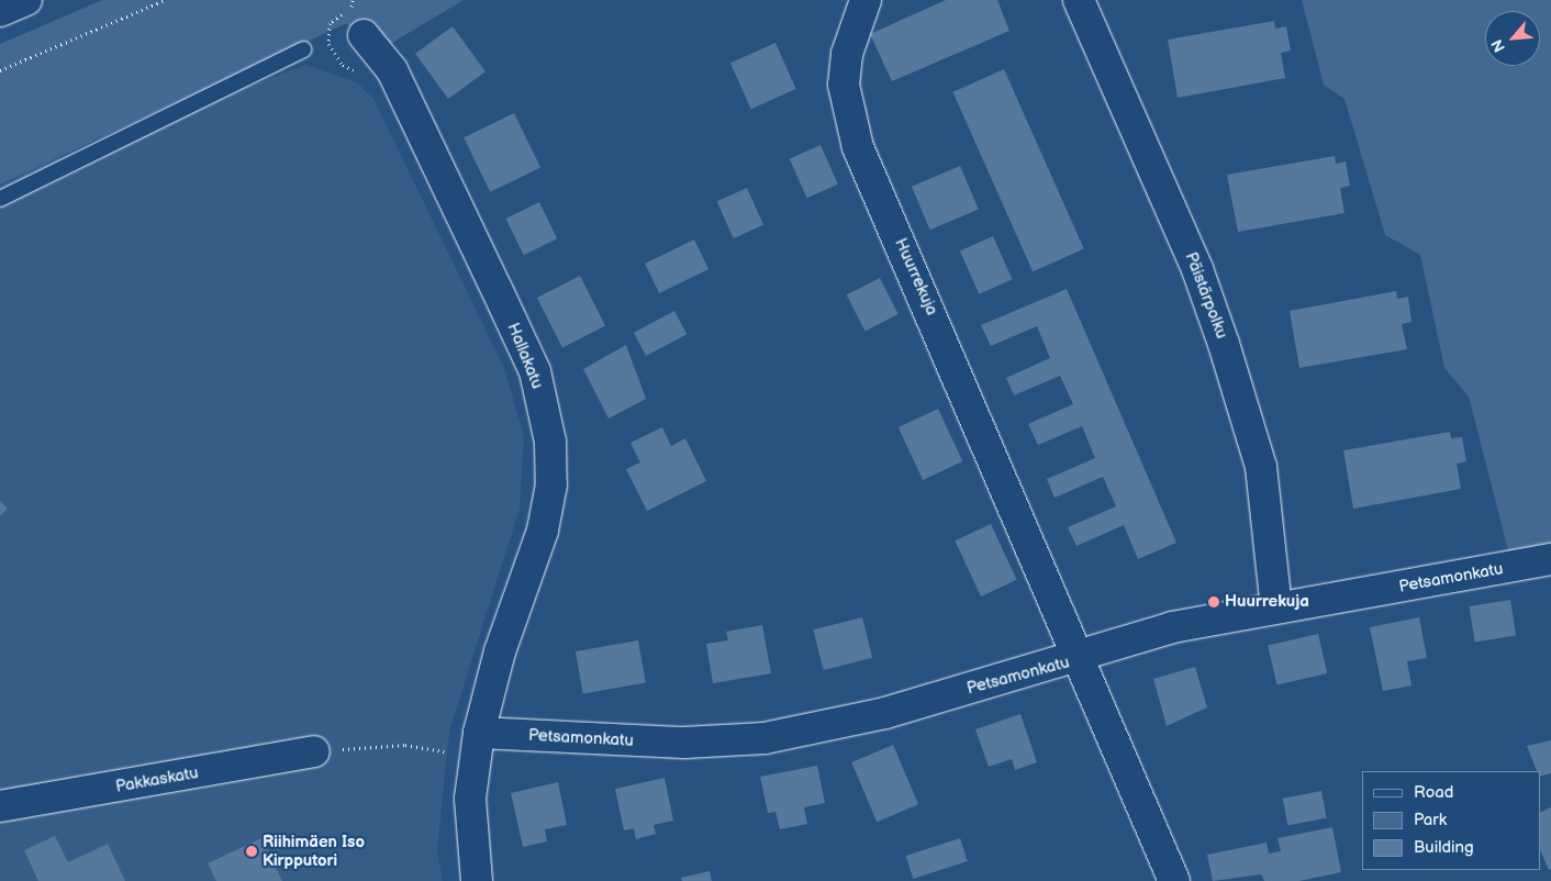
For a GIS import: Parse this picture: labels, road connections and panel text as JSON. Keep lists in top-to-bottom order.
{
  "streets": {
    "street": [
      "Huurrekuja",
      "Päistärpolku",
      "Hallakatu",
      "Petsamonkatu",
      "Pakkaskatu"
    ]
  },
  "crossings": [
    ["Huurrekuja", "Petsamonkatu"],
    ["Päistärpolku", "Petsamonkatu"],
    ["Hallakatu", "Petsamonkatu"]
  ],
  "places": ["Huurrekuja", "Riihimäen Iso Kirpputori"],
  "legend": ["Road", "Park", "Building"],
  "north": "bottom left"
}
